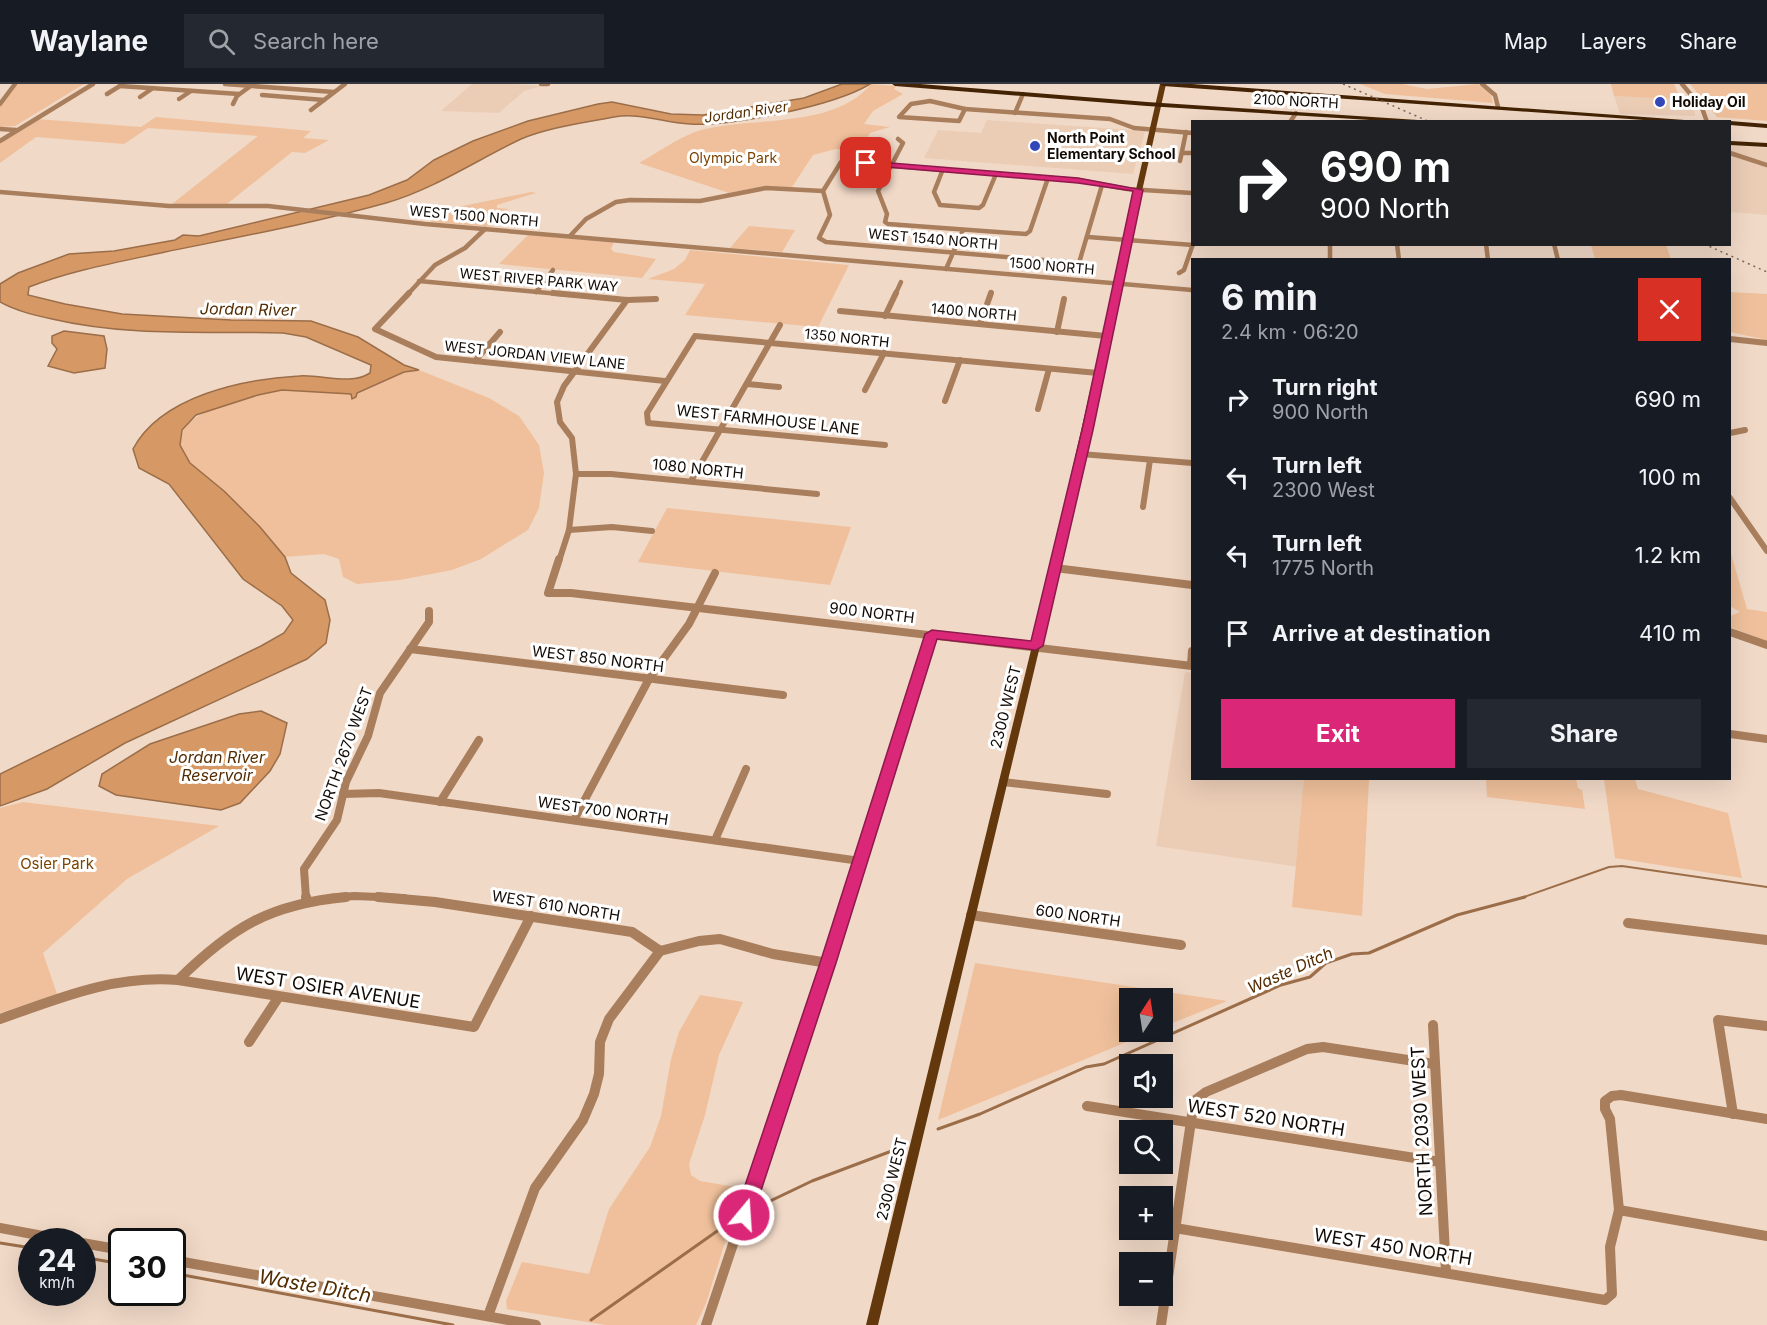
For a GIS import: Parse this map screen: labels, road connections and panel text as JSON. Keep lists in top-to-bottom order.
{
  "streets": {
    "highway": ["2100 NORTH"],
    "main road": ["2300 WEST"],
    "street": [
      "WEST 1500 NORTH",
      "WEST 1540 NORTH",
      "1500 NORTH",
      "WEST RIVER PARK WAY",
      "1400 NORTH",
      "1350 NORTH",
      "WEST JORDAN VIEW LANE",
      "WEST FARMHOUSE LANE",
      "1080 NORTH",
      "900 NORTH",
      "WEST 850 NORTH",
      "NORTH 2670 WEST",
      "WEST 700 NORTH",
      "WEST 610 NORTH",
      "600 NORTH",
      "WEST OSIER AVENUE",
      "WEST 520 NORTH",
      "NORTH 2030 WEST",
      "WEST 450 NORTH"
    ]
  },
  "crossings": [
    ["2100 NORTH", "2300 WEST"],
    ["WEST 1500 NORTH", "1500 NORTH"],
    ["1500 NORTH", "2300 WEST"],
    ["WEST RIVER PARK WAY", "WEST JORDAN VIEW LANE"],
    ["1400 NORTH", "2300 WEST"],
    ["1350 NORTH", "WEST JORDAN VIEW LANE"],
    ["1350 NORTH", "WEST FARMHOUSE LANE"],
    ["1350 NORTH", "2300 WEST"],
    ["900 NORTH", "2300 WEST"],
    ["WEST 850 NORTH", "NORTH 2670 WEST"],
    ["2300 WEST", "600 NORTH"],
    ["NORTH 2670 WEST", "WEST 700 NORTH"],
    ["NORTH 2670 WEST", "WEST 610 NORTH"],
    ["WEST 610 NORTH", "WEST OSIER AVENUE"],
    ["WEST 520 NORTH", "NORTH 2030 WEST"],
    ["NORTH 2030 WEST", "WEST 450 NORTH"]
  ],
  "water": ["Jordan River", "Jordan River Reservoir", "Waste Ditch"],
  "parks": ["Olympic Park", "Osier Park"],
  "places": ["Holiday Oil", "North Point Elementary School"],
  "north": "top",
  "page": {
    "header": "Waylane",
    "search": "Search here",
    "nav": ["Map", "Layers", "Share"],
    "turn": ["690 m", "900 North"],
    "heading": ["6 min", "2.4 km · 06:20"],
    "list": [
      {
        "name": "Turn right",
        "note": "900 North",
        "value": "690 m"
      },
      {
        "name": "Turn left",
        "note": "2300 West",
        "value": "100 m"
      },
      {
        "name": "Turn left",
        "note": "1775 North",
        "value": "1.2 km"
      },
      {
        "name": "Arrive at destination",
        "value": "410 m"
      }
    ],
    "buttons": ["Exit", "Share"],
    "map_buttons": ["+", "−"],
    "speed": "24 km/h",
    "limit": "30"
  }
}
